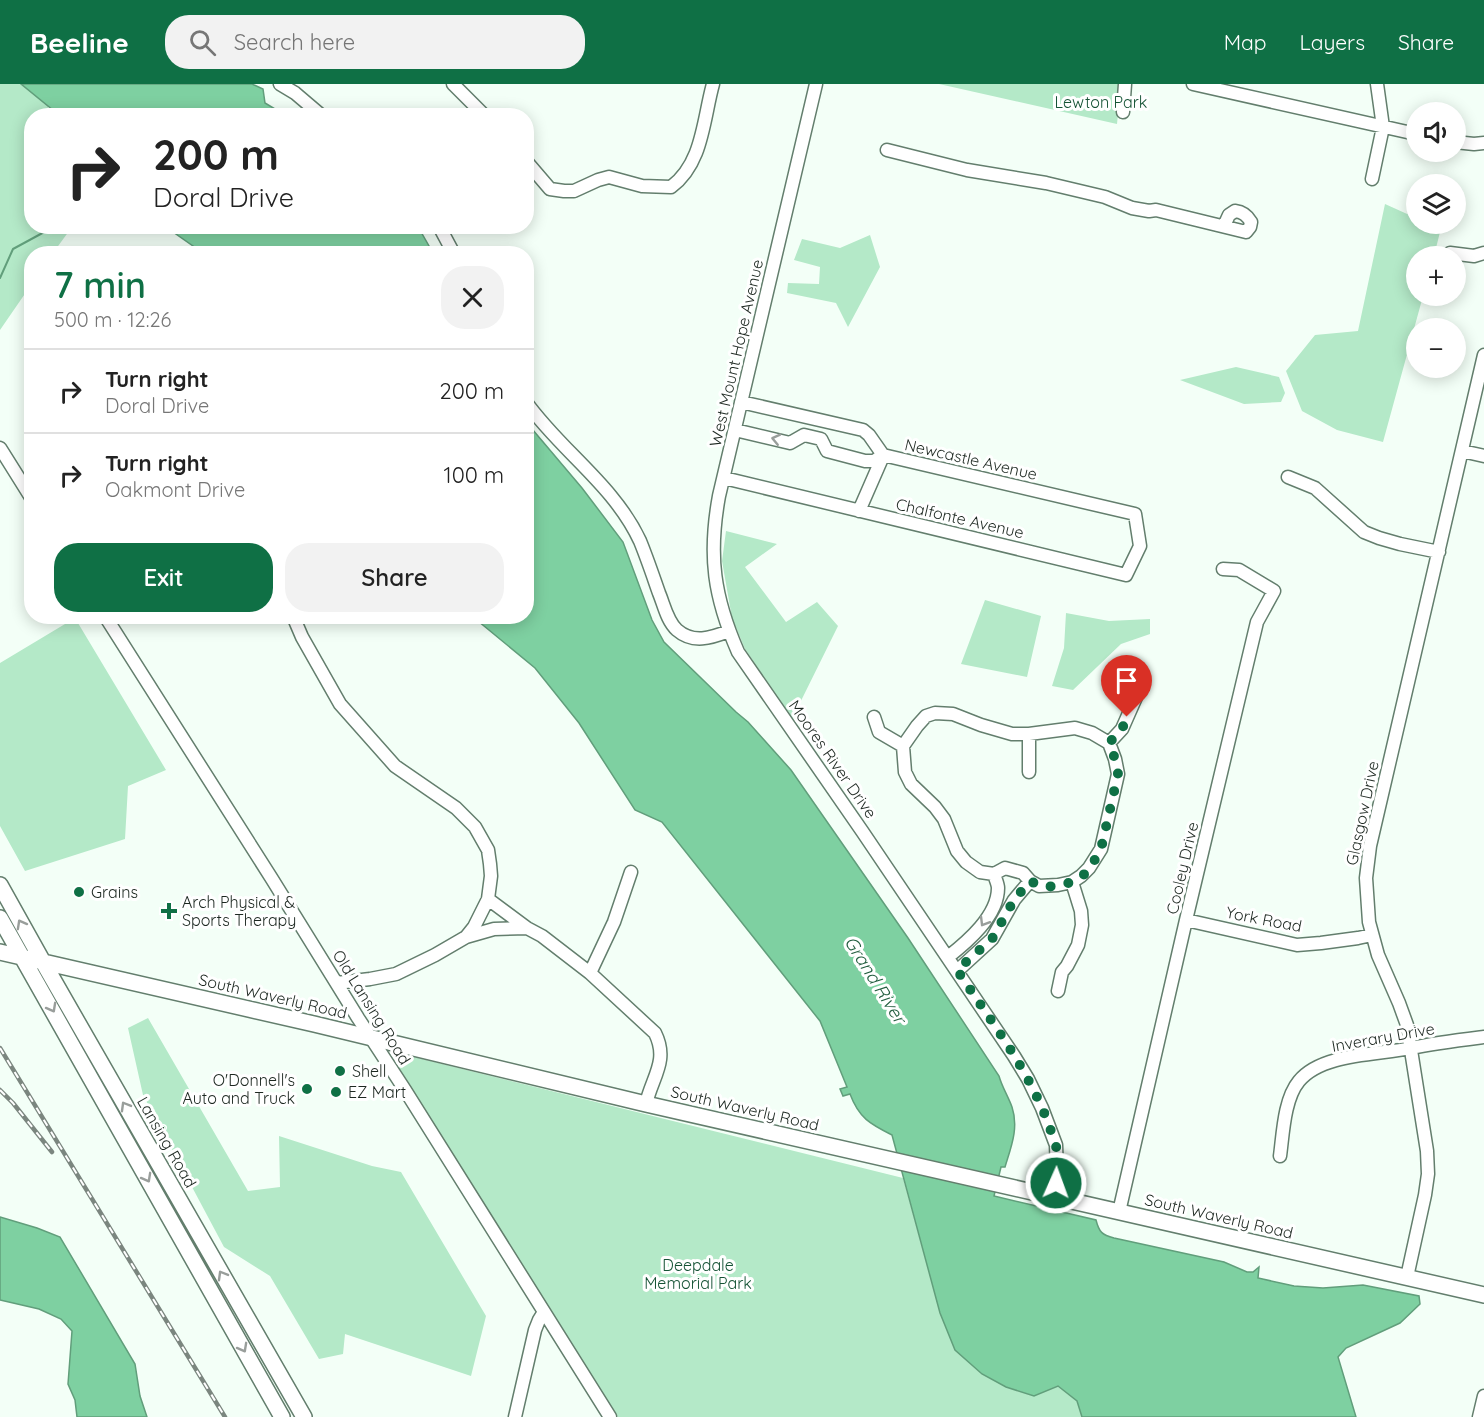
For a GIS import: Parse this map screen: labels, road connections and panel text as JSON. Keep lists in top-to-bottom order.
{
  "streets": {
    "main road": ["South Waverly Road", "Lansing Road"],
    "street": [
      "West Mount Hope Avenue",
      "Newcastle Avenue",
      "Chalfonte Avenue",
      "Moores River Drive",
      "Glasgow Drive",
      "Cooley Drive",
      "York Road",
      "Old Lansing Road",
      "Inverary Drive"
    ]
  },
  "crossings": [
    ["West Mount Hope Avenue", "Newcastle Avenue"],
    ["West Mount Hope Avenue", "Chalfonte Avenue"],
    ["West Mount Hope Avenue", "Moores River Drive"],
    ["Newcastle Avenue", "Chalfonte Avenue"],
    ["Moores River Drive", "South Waverly Road"],
    ["Glasgow Drive", "York Road"],
    ["Glasgow Drive", "South Waverly Road"],
    ["Glasgow Drive", "Inverary Drive"],
    ["Cooley Drive", "York Road"],
    ["Cooley Drive", "South Waverly Road"],
    ["South Waverly Road", "Old Lansing Road"],
    ["South Waverly Road", "Lansing Road"]
  ],
  "water": ["Grand River"],
  "parks": ["Lewton Park", "Deepdale Memorial Park"],
  "places": {
    "other": [
      "Grains",
      "Shell",
      "O'Donnell's Auto and Truck",
      "EZ Mart"
    ],
    "health": ["Arch Physical & Sports Therapy"]
  },
  "page": {
    "header": "Beeline",
    "search": "Search here",
    "nav": ["Map", "Layers", "Share"],
    "map_buttons": ["+", "−"],
    "turn": ["200 m", "Doral Drive"],
    "heading": ["7 min", "500 m · 12:26"],
    "list": [
      {
        "name": "Turn right",
        "note": "Doral Drive",
        "value": "200 m"
      },
      {
        "name": "Turn right",
        "note": "Oakmont Drive",
        "value": "100 m"
      }
    ],
    "buttons": ["Exit", "Share"]
  }
}
